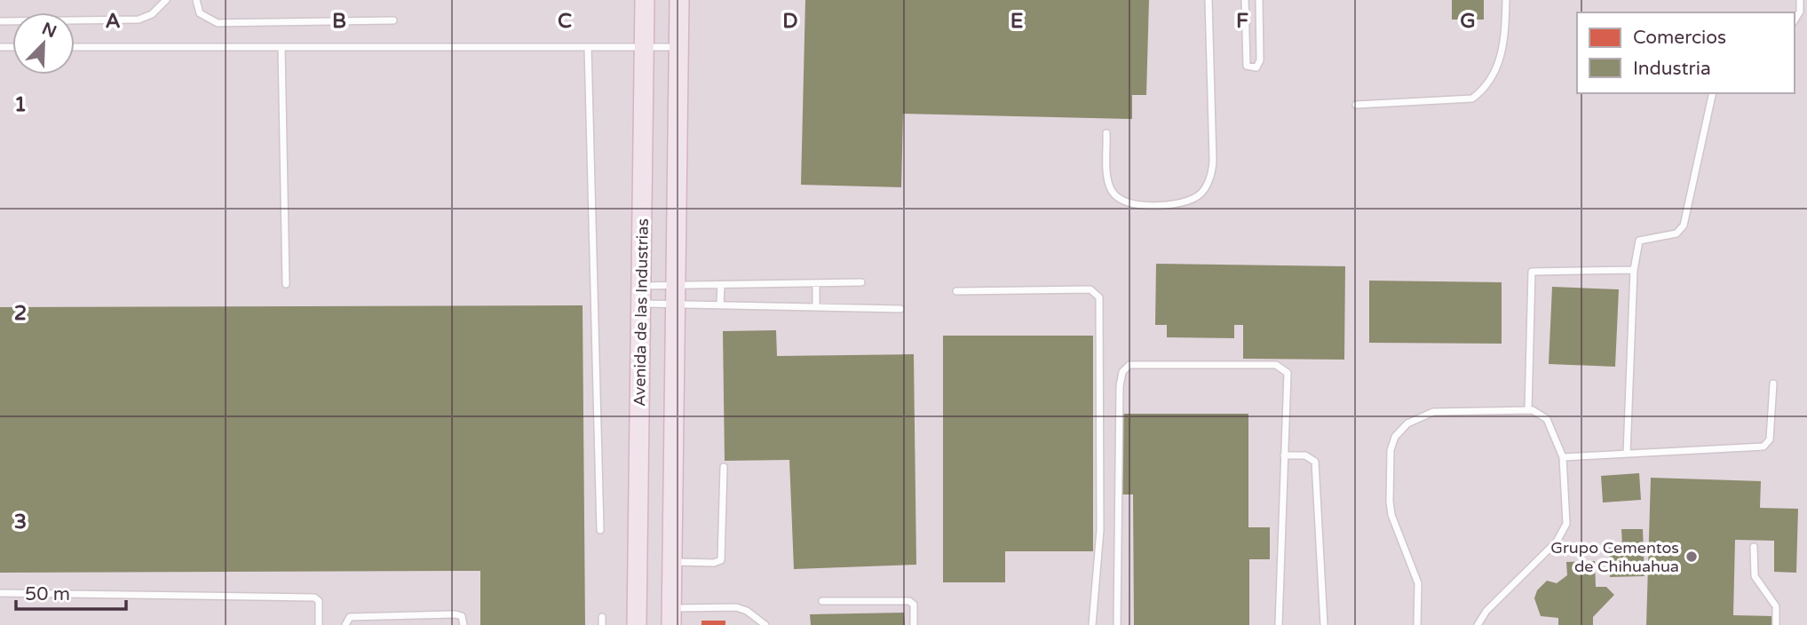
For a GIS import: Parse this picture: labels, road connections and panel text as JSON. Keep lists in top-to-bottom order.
{
  "streets": {
    "main road": ["Avenida de las Industrias"]
  },
  "places": ["Grupo Cementos de Chihuahua"],
  "legend": ["Comercios", "Industria"],
  "scale_bar": "50 m",
  "north": "top right",
  "grid": {
    "columns": [
      "A",
      "B",
      "C",
      "D",
      "E",
      "F",
      "G"
    ],
    "rows": ["1", "2", "3"]
  }
}
